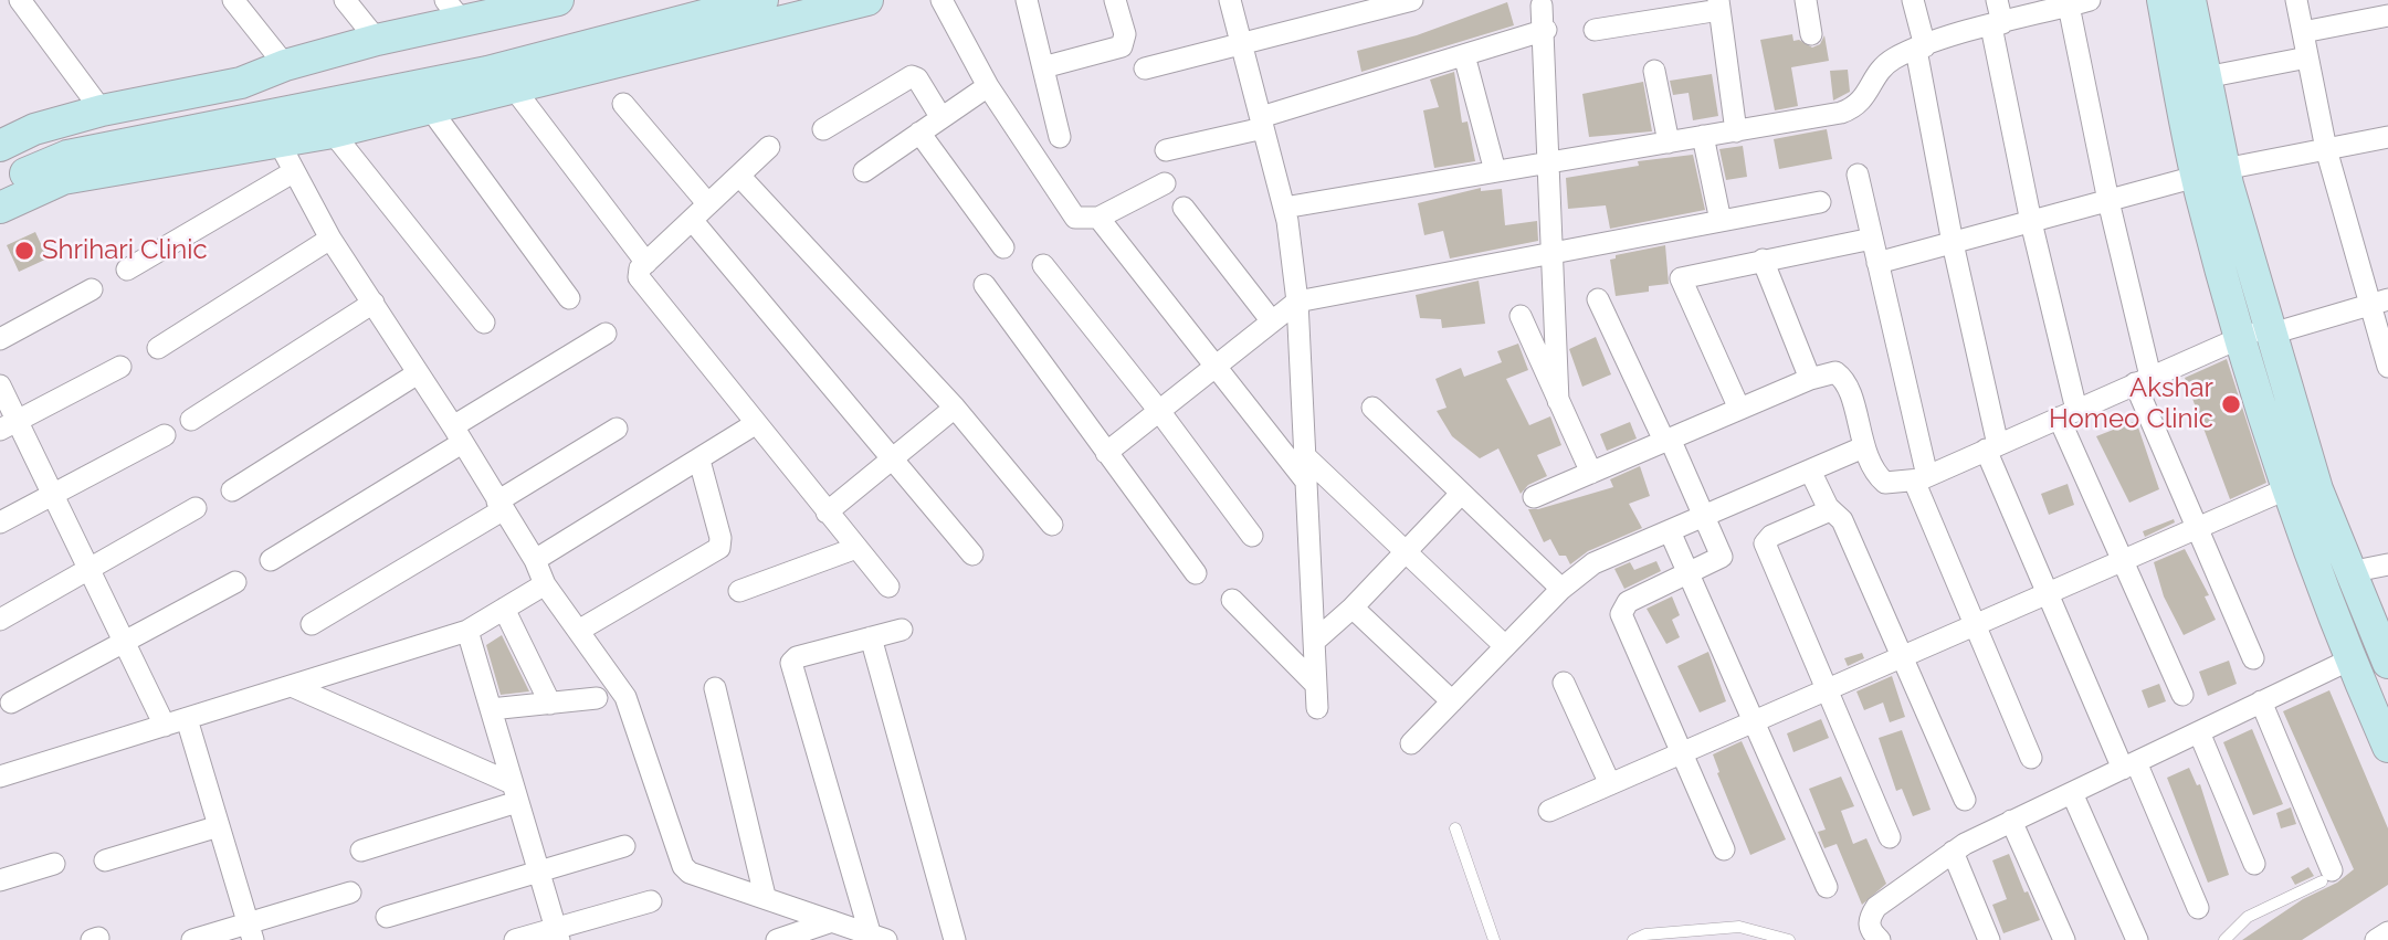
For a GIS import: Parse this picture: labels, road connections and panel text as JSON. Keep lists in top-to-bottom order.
{
  "places": ["Shrihari Clinic", "Akshar Homeo Clinic"]
}
